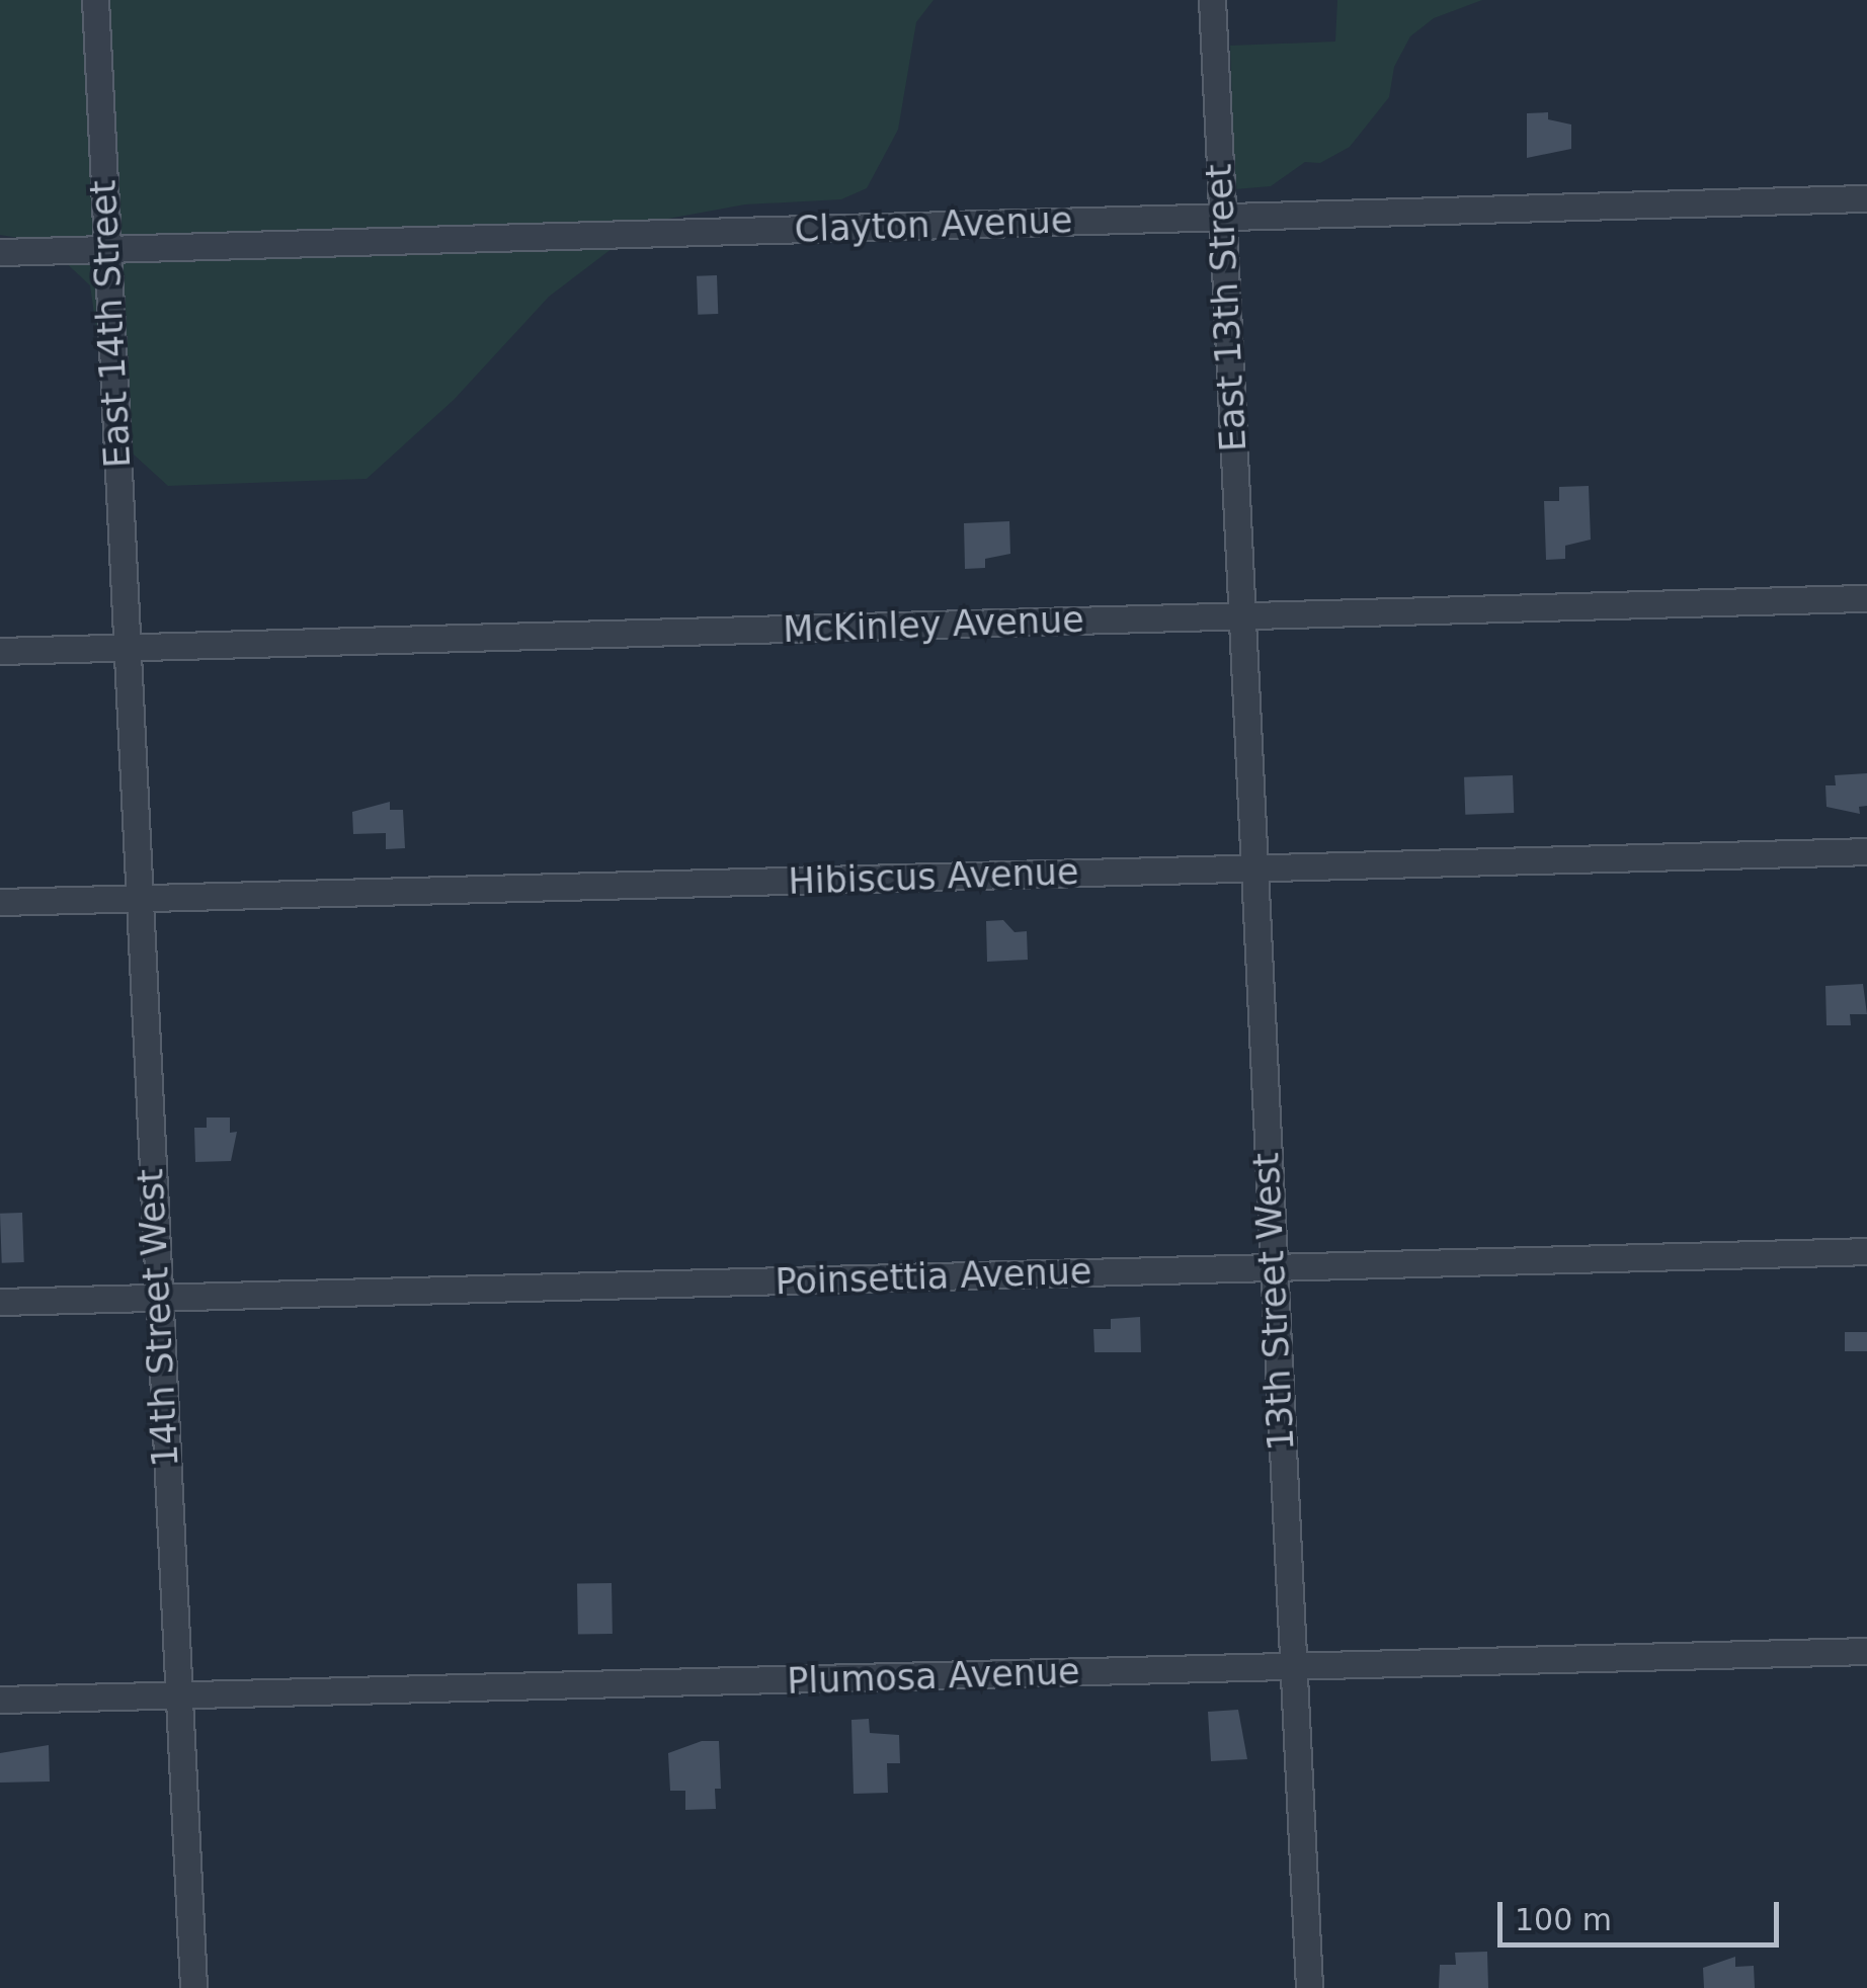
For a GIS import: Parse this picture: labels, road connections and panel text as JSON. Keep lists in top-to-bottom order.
{
  "streets": {
    "street": [
      "Clayton Avenue",
      "East 13th Street",
      "East 14th Street",
      "McKinley Avenue",
      "Hibiscus Avenue",
      "Poinsettia Avenue",
      "13th Street West",
      "14th Street West",
      "Plumosa Avenue"
    ]
  },
  "crossings": [
    ["Clayton Avenue", "East 13th Street"],
    ["Clayton Avenue", "East 14th Street"],
    ["East 13th Street", "McKinley Avenue"],
    ["East 13th Street", "13th Street West"],
    ["East 14th Street", "McKinley Avenue"],
    ["East 14th Street", "14th Street West"],
    ["McKinley Avenue", "13th Street West"],
    ["McKinley Avenue", "14th Street West"],
    ["Hibiscus Avenue", "13th Street West"],
    ["Hibiscus Avenue", "14th Street West"],
    ["Poinsettia Avenue", "13th Street West"],
    ["Poinsettia Avenue", "14th Street West"],
    ["13th Street West", "Plumosa Avenue"],
    ["14th Street West", "Plumosa Avenue"]
  ],
  "scale_bar": "100 m"
}
